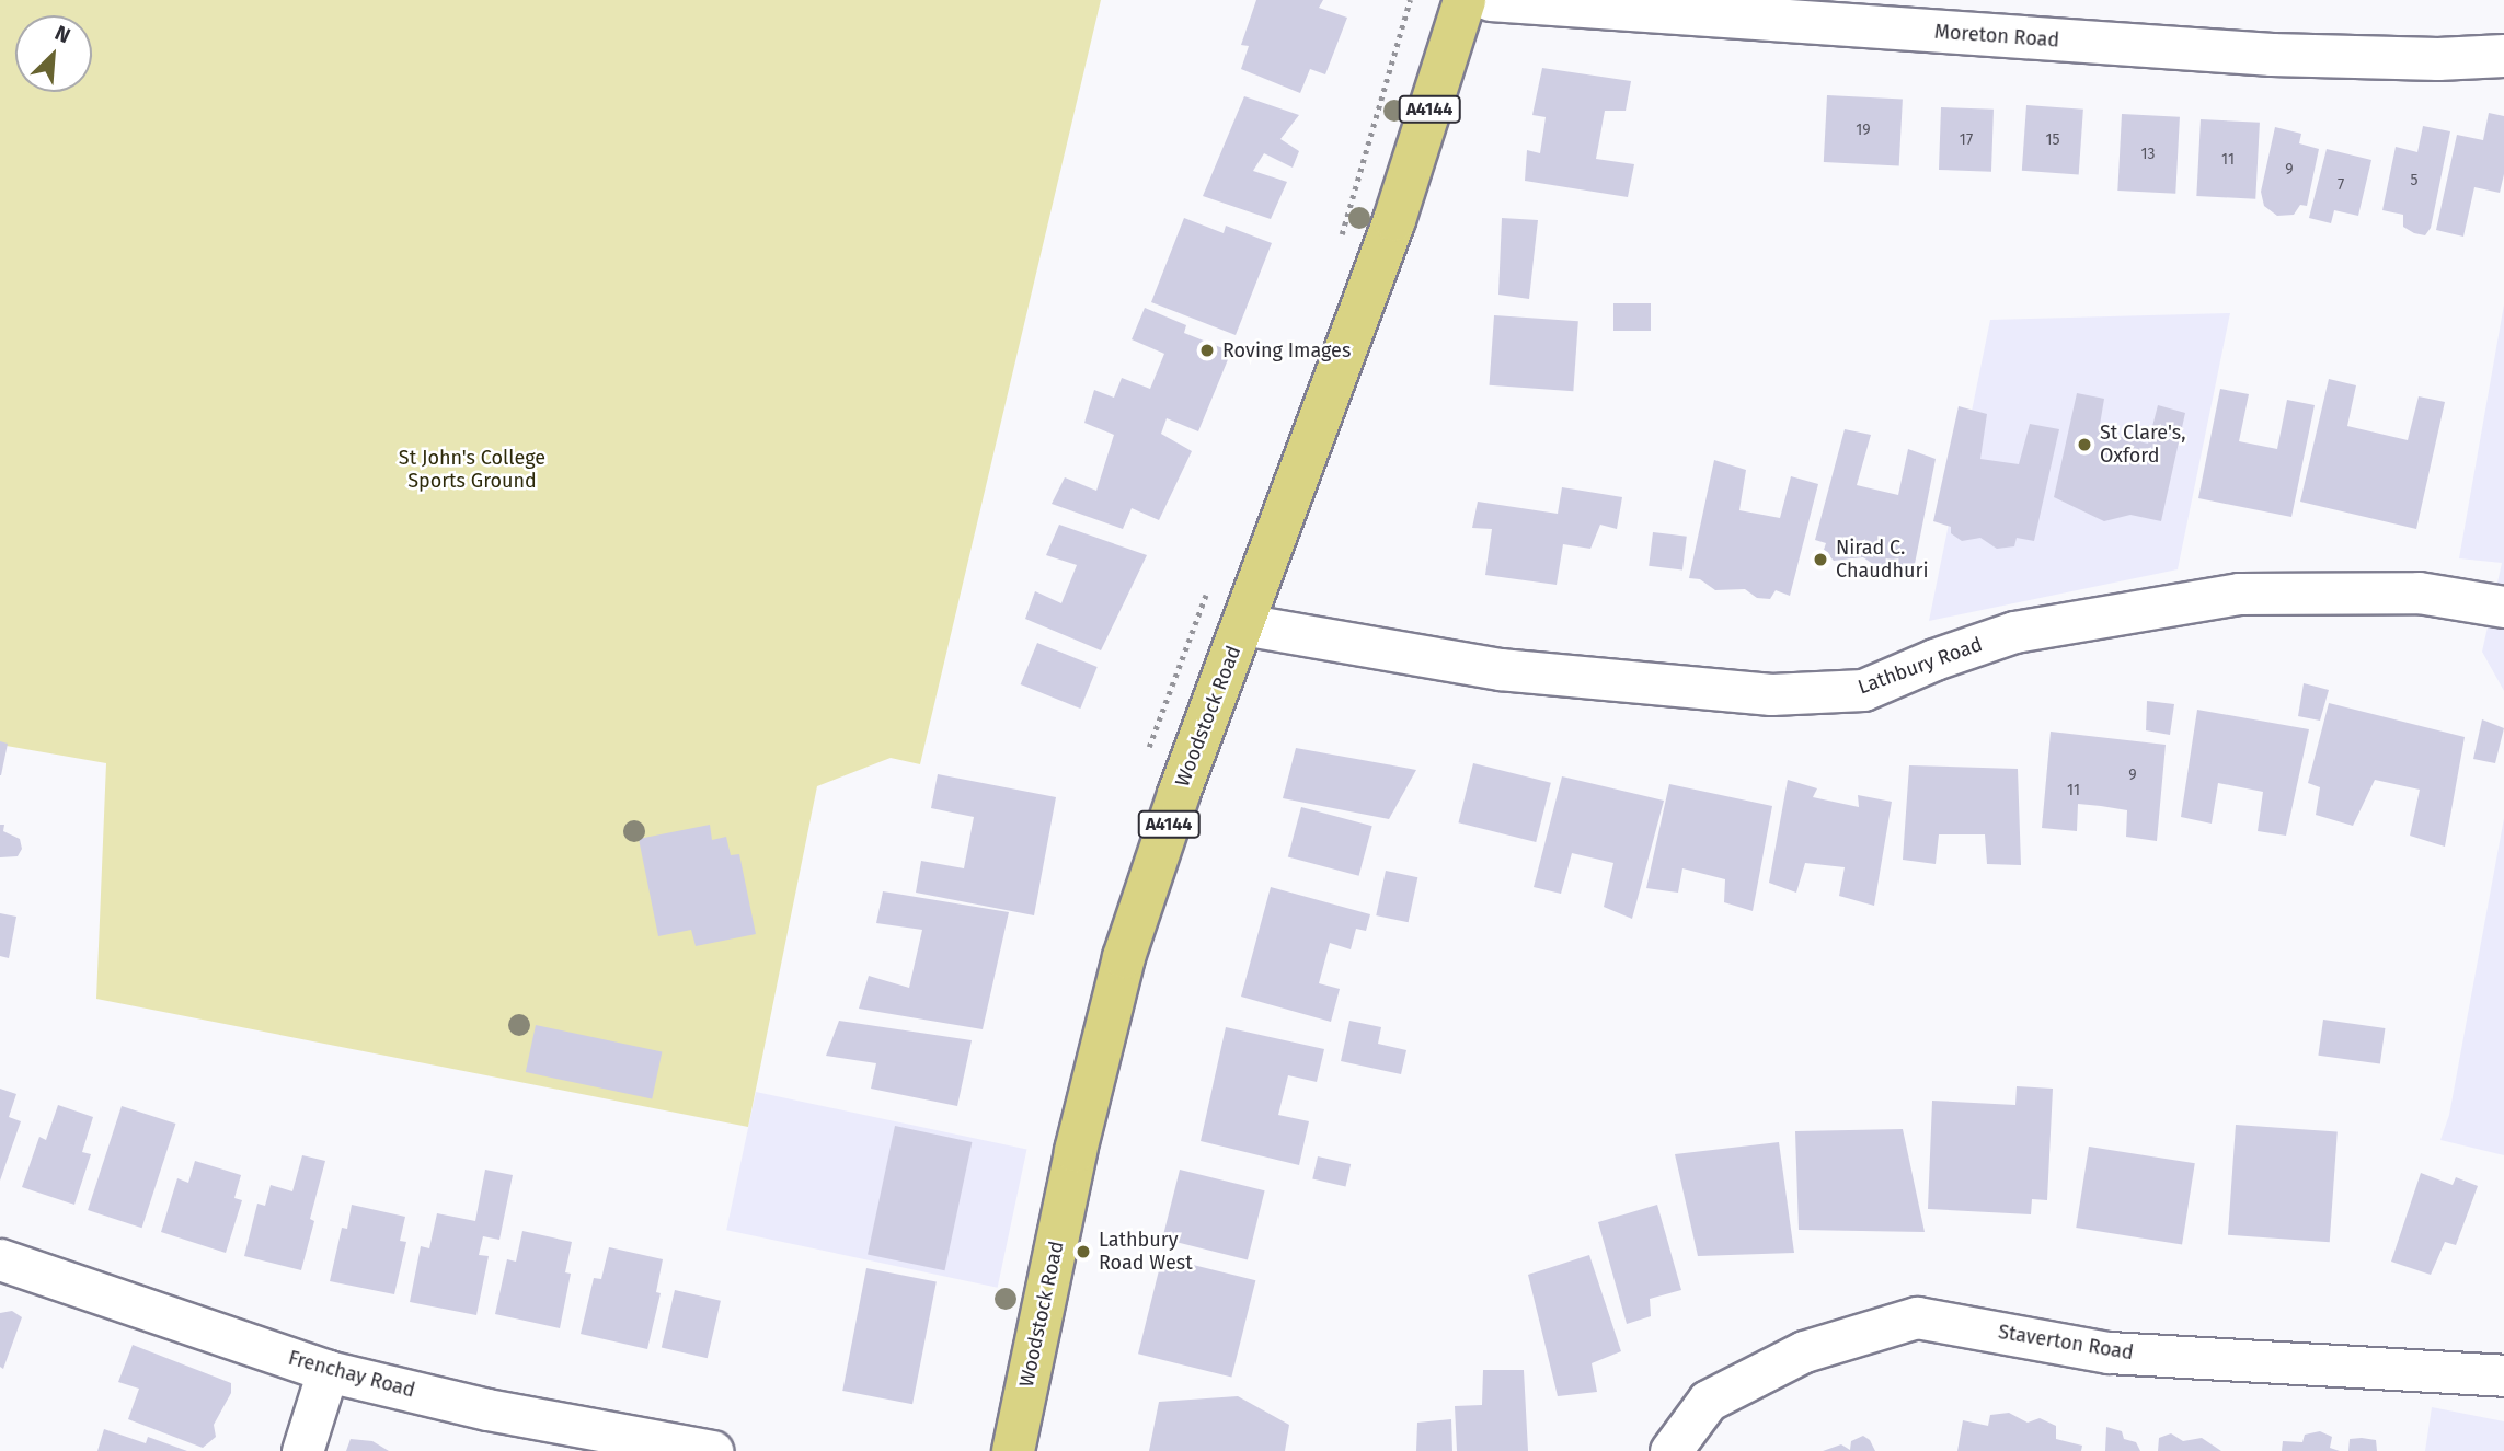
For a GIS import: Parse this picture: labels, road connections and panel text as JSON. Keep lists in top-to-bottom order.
{
  "streets": {
    "main road": ["Moreton Road", "A4144", "Woodstock Road"],
    "street": ["Lathbury Road", "Staverton Road", "Frenchay Road"]
  },
  "crossings": [
    ["Lathbury Road", "Woodstock Road"]
  ],
  "parks": ["St John's College Sports Ground"],
  "places": [
    "Roving Images",
    "St Clare's, Oxford",
    "Nirad C. Chaudhuri",
    "Lathbury Road West"
  ],
  "house_numbers": [
    "19",
    "17",
    "15",
    "13",
    "11",
    "9",
    "5",
    "7",
    "9",
    "11"
  ],
  "north": "top right"
}
